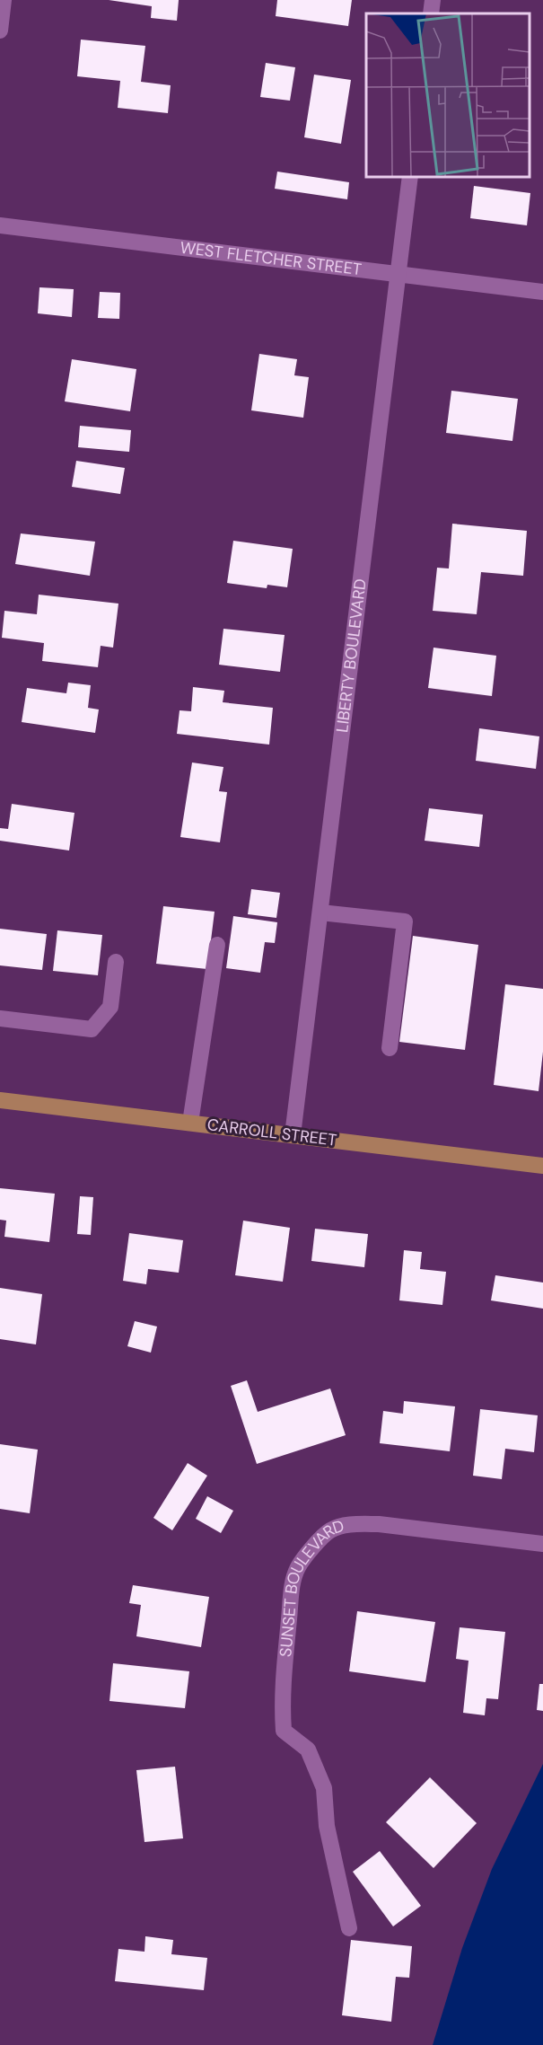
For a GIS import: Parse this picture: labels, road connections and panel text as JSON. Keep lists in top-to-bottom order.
{
  "streets": {
    "main road": ["CARROLL STREET"],
    "street": ["WEST FLETCHER STREET", "LIBERTY BOULEVARD", "SUNSET BOULEVARD"]
  },
  "crossings": [
    ["WEST FLETCHER STREET", "LIBERTY BOULEVARD"],
    ["LIBERTY BOULEVARD", "CARROLL STREET"]
  ]
}
